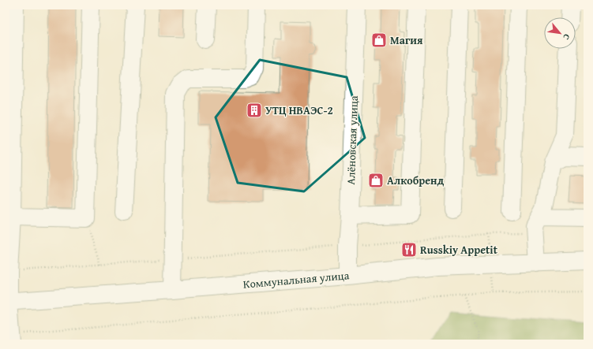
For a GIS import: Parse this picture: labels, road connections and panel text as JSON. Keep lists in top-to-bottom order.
{
  "streets": {
    "street": ["Алёновская улица", "Коммунальная улица"]
  },
  "crossings": [
    ["Алёновская улица", "Коммунальная улица"]
  ],
  "places": {
    "shop": ["Магия", "Алкобренд"],
    "building": ["УТЦ НВАЭС-2"],
    "restaurant": ["Russkiy Appetit"]
  },
  "north": "bottom right"
}
